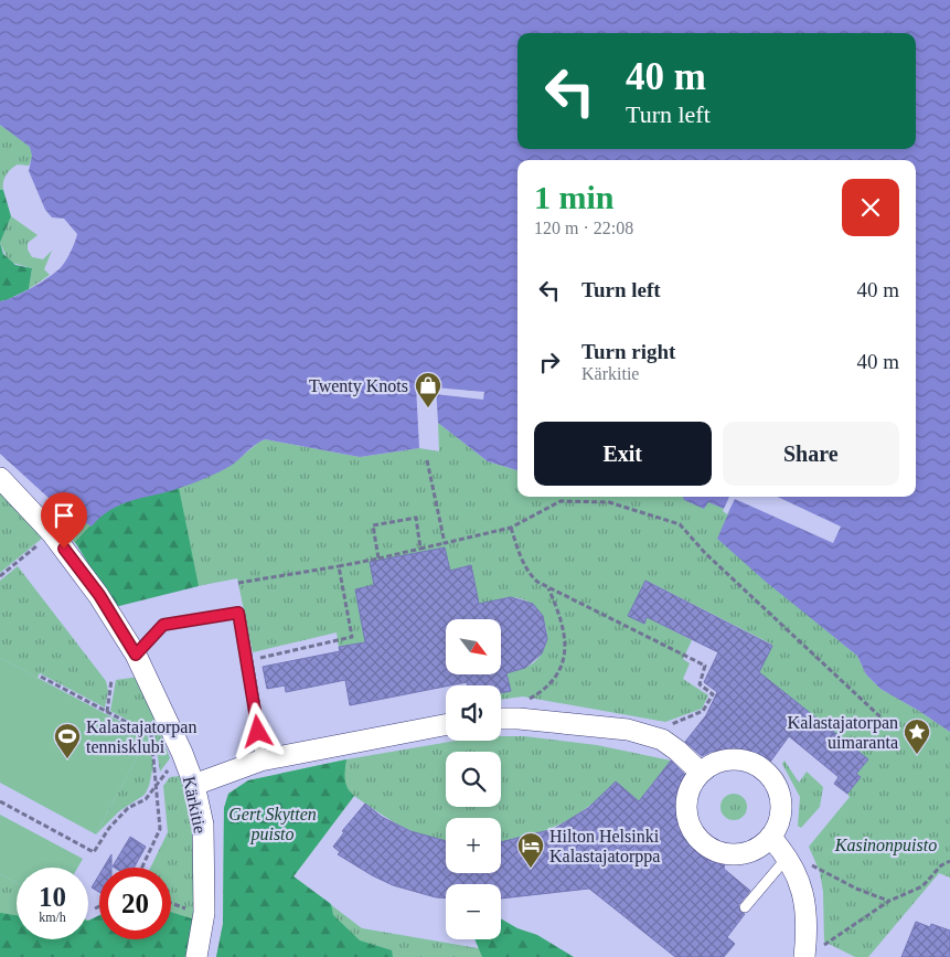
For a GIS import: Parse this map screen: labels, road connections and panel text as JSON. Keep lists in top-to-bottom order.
{
  "streets": {
    "street": ["Kärkitie"]
  },
  "parks": ["Gert Skytten puisto", "Kasinonpuisto"],
  "places": {
    "shop": ["Twenty Knots"],
    "place": ["Kalastajatorpan uimaranta"],
    "sports": ["Kalastajatorpan tennisklubi"],
    "hotel": ["Hilton Helsinki Kalastajatorppa"]
  },
  "north": "bottom right",
  "page": {
    "turn": ["40 m", "Turn left"],
    "heading": ["1 min", "120 m · 22:08"],
    "list": [
      {
        "name": "Turn left",
        "value": "40 m"
      },
      {
        "name": "Turn right",
        "note": "Kärkitie",
        "value": "40 m"
      }
    ],
    "buttons": ["Exit", "Share"],
    "map_buttons": ["+", "−"],
    "speed": "10 km/h",
    "limit": "20"
  }
}
